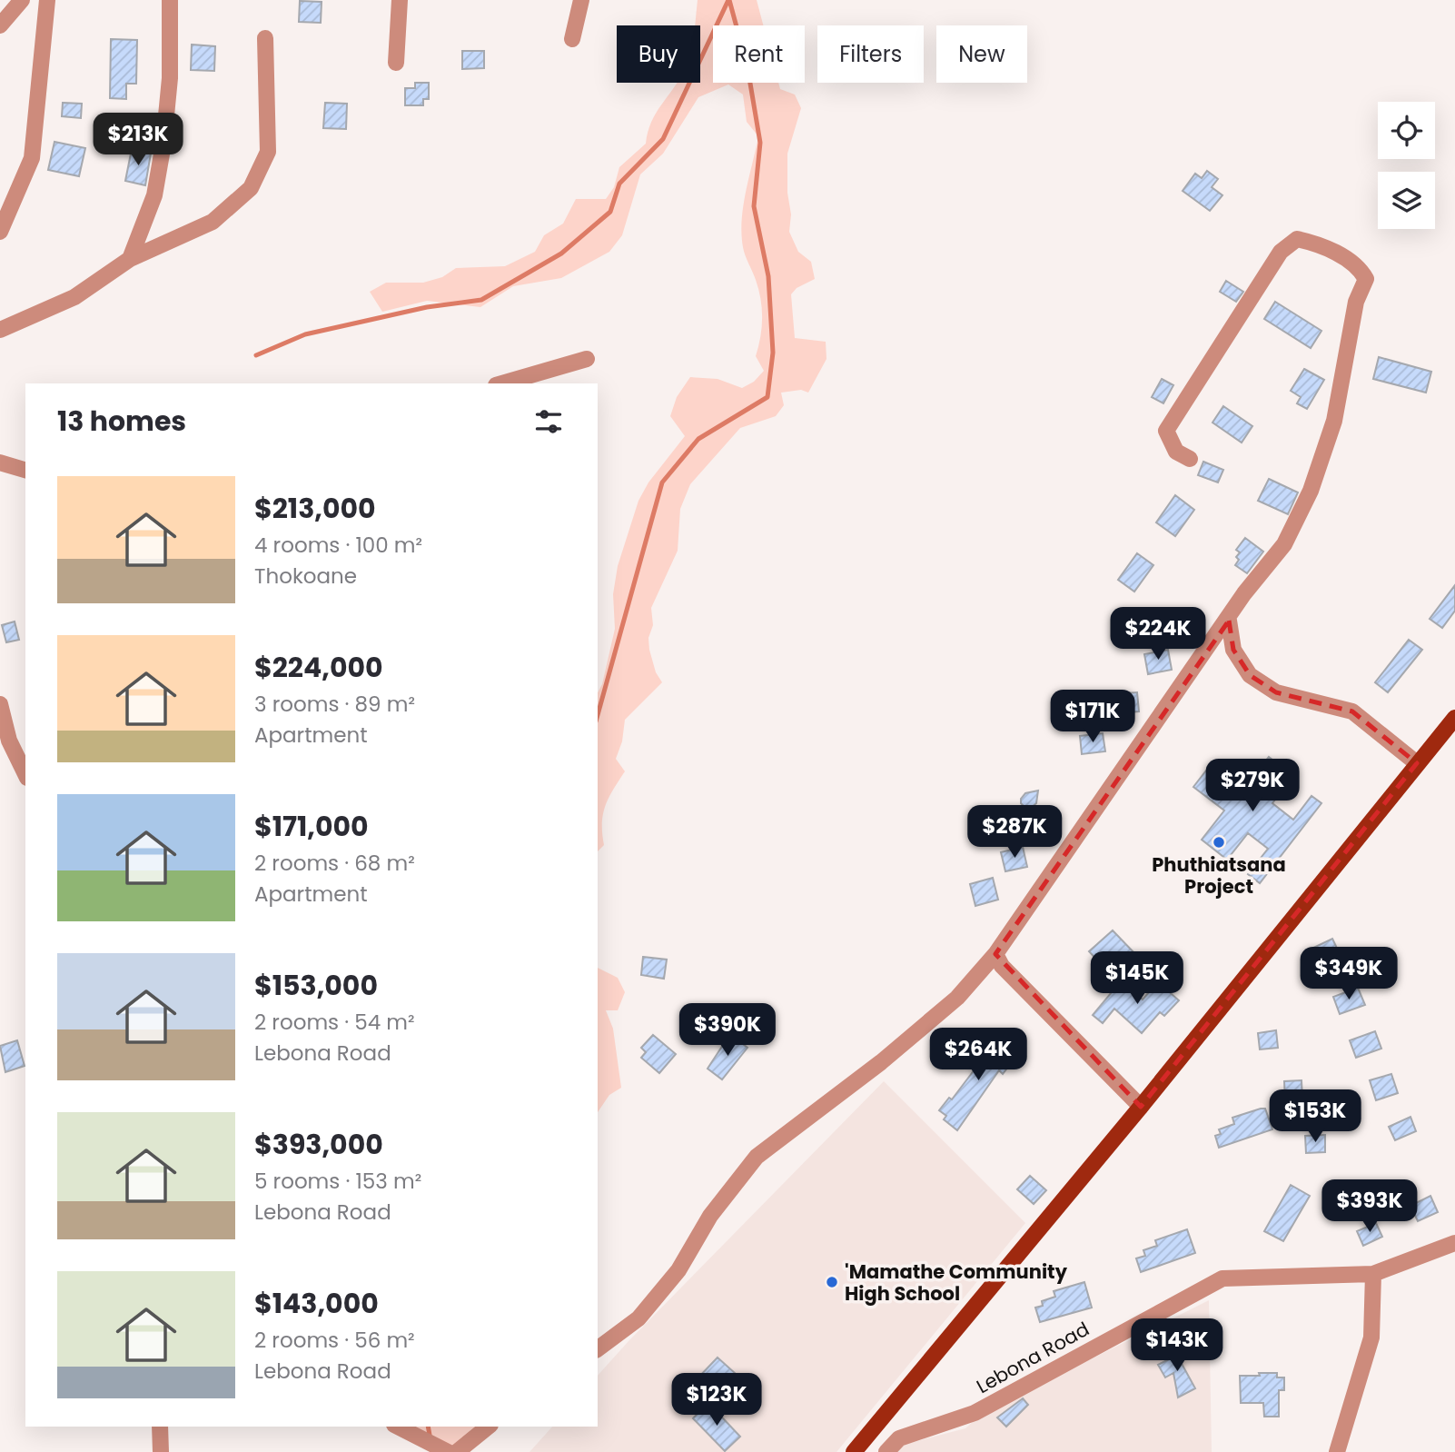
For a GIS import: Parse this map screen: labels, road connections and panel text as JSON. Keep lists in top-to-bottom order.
{
  "streets": {
    "street": ["Lebona Road"]
  },
  "places": ["Phuthiatsana Project", "'Mamathe Community High School"],
  "page": {
    "chip": [
      "Buy",
      "Rent",
      "Filters",
      "New"
    ],
    "price": [
      "$213K",
      "$224K",
      "$171K",
      "$279K",
      "$287K",
      "$349K",
      "$145K",
      "$390K",
      "$264K",
      "$153K",
      "$393K",
      "$143K",
      "$123K"
    ],
    "heading": "13 homes",
    "list": [
      {
        "name": "$213,000",
        "note": "4 rooms · 100 m² · Thokoane"
      },
      {
        "name": "$224,000",
        "note": "3 rooms · 89 m² · Apartment"
      },
      {
        "name": "$171,000",
        "note": "2 rooms · 68 m² · Apartment"
      },
      {
        "name": "$153,000",
        "note": "2 rooms · 54 m² · Lebona Road"
      },
      {
        "name": "$393,000",
        "note": "5 rooms · 153 m² · Lebona Road"
      },
      {
        "name": "$143,000",
        "note": "2 rooms · 56 m² · Lebona Road"
      }
    ]
  }
}
